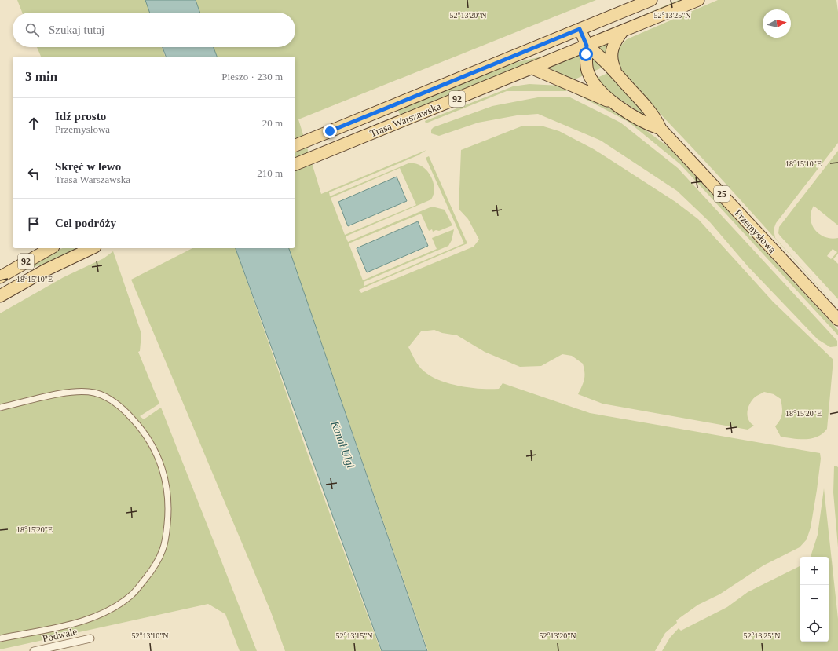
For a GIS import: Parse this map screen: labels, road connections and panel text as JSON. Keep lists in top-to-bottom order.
{
  "streets": {
    "main road": [
      "92",
      "Trasa Warszawska",
      "25",
      "Przemysłowa"
    ],
    "street": ["Podwale"]
  },
  "crossings": [
    ["Trasa Warszawska", "25"],
    ["Trasa Warszawska", "Przemysłowa"],
    ["25", "Przemysłowa"]
  ],
  "water": ["Kanał Ulgi"],
  "north": "right",
  "page": {
    "search": "Szukaj tutaj",
    "heading": ["3 min", "Pieszo · 230 m"],
    "list": [
      ["Idź prosto", "Przemysłowa", "20 m"],
      ["Skręć w lewo", "Trasa Warszawska", "210 m"],
      "Cel podróży"
    ],
    "map_buttons": ["+", "−"]
  },
  "coordinates": [
    "52°13'20\"N",
    "52°13'25\"N",
    "18°15'10\"E",
    "18°15'20\"E",
    "52°13'10\"N",
    "52°13'15\"N"
  ]
}
